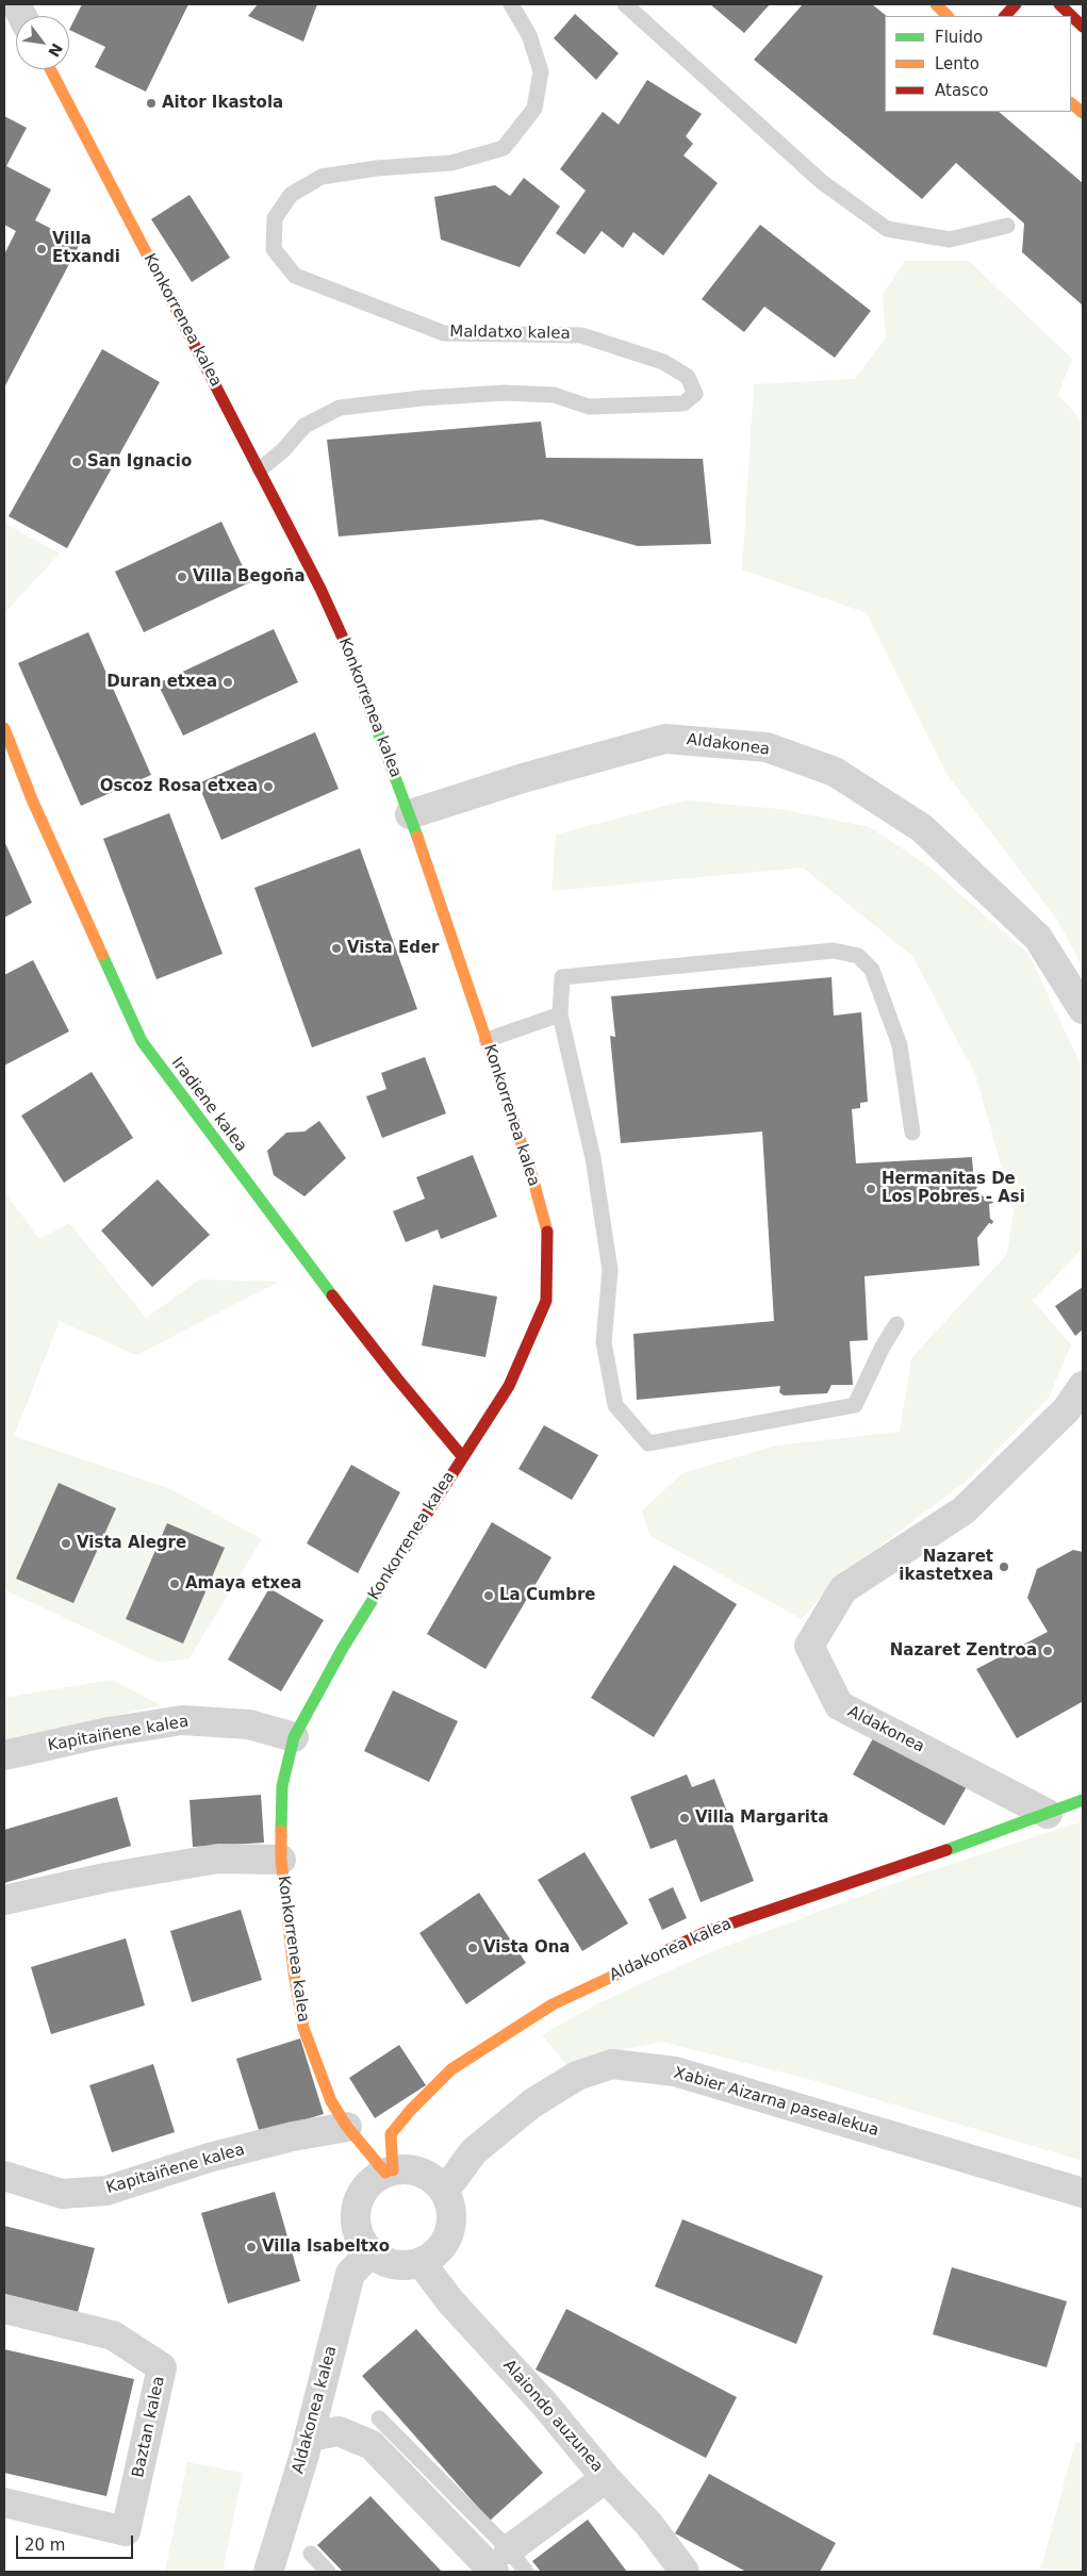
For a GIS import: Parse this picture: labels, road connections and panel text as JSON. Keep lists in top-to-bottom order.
{
  "streets": {
    "street": [
      "Konkorrenea kalea",
      "Aldakonea",
      "Iradiene kalea",
      "Kapitaiñene kalea",
      "Aldakonea kalea",
      "Xabier Aizarna pasealekua",
      "Alaiondo auzunea",
      "Baztan kalea"
    ],
    "lane": ["Maldatxo kalea"]
  },
  "crossings": [
    ["Konkorrenea kalea", "Maldatxo kalea"],
    ["Konkorrenea kalea", "Aldakonea"],
    ["Konkorrenea kalea", "Iradiene kalea"],
    ["Konkorrenea kalea", "Kapitaiñene kalea"],
    ["Konkorrenea kalea", "Aldakonea kalea"],
    ["Konkorrenea kalea", "Xabier Aizarna pasealekua"],
    ["Konkorrenea kalea", "Alaiondo auzunea"],
    ["Aldakonea", "Aldakonea kalea"],
    ["Aldakonea kalea", "Xabier Aizarna pasealekua"],
    ["Aldakonea kalea", "Alaiondo auzunea"],
    ["Xabier Aizarna pasealekua", "Alaiondo auzunea"]
  ],
  "places": [
    "Aitor Ikastola",
    "Villa Etxandi",
    "San Ignacio",
    "Villa Begoña",
    "Duran etxea",
    "Oscoz Rosa etxea",
    "Vista Eder",
    "Hermanitas De Los Pobres - Asi",
    "Vista Alegre",
    "Nazaret ikastetxea",
    "Amaya etxea",
    "La Cumbre",
    "Nazaret Zentroa",
    "Villa Margarita",
    "Vista Ona",
    "Villa Isabeltxo"
  ],
  "legend": ["Fluido", "Lento", "Atasco"],
  "scale_bar": "20 m",
  "north": "bottom right"
}
